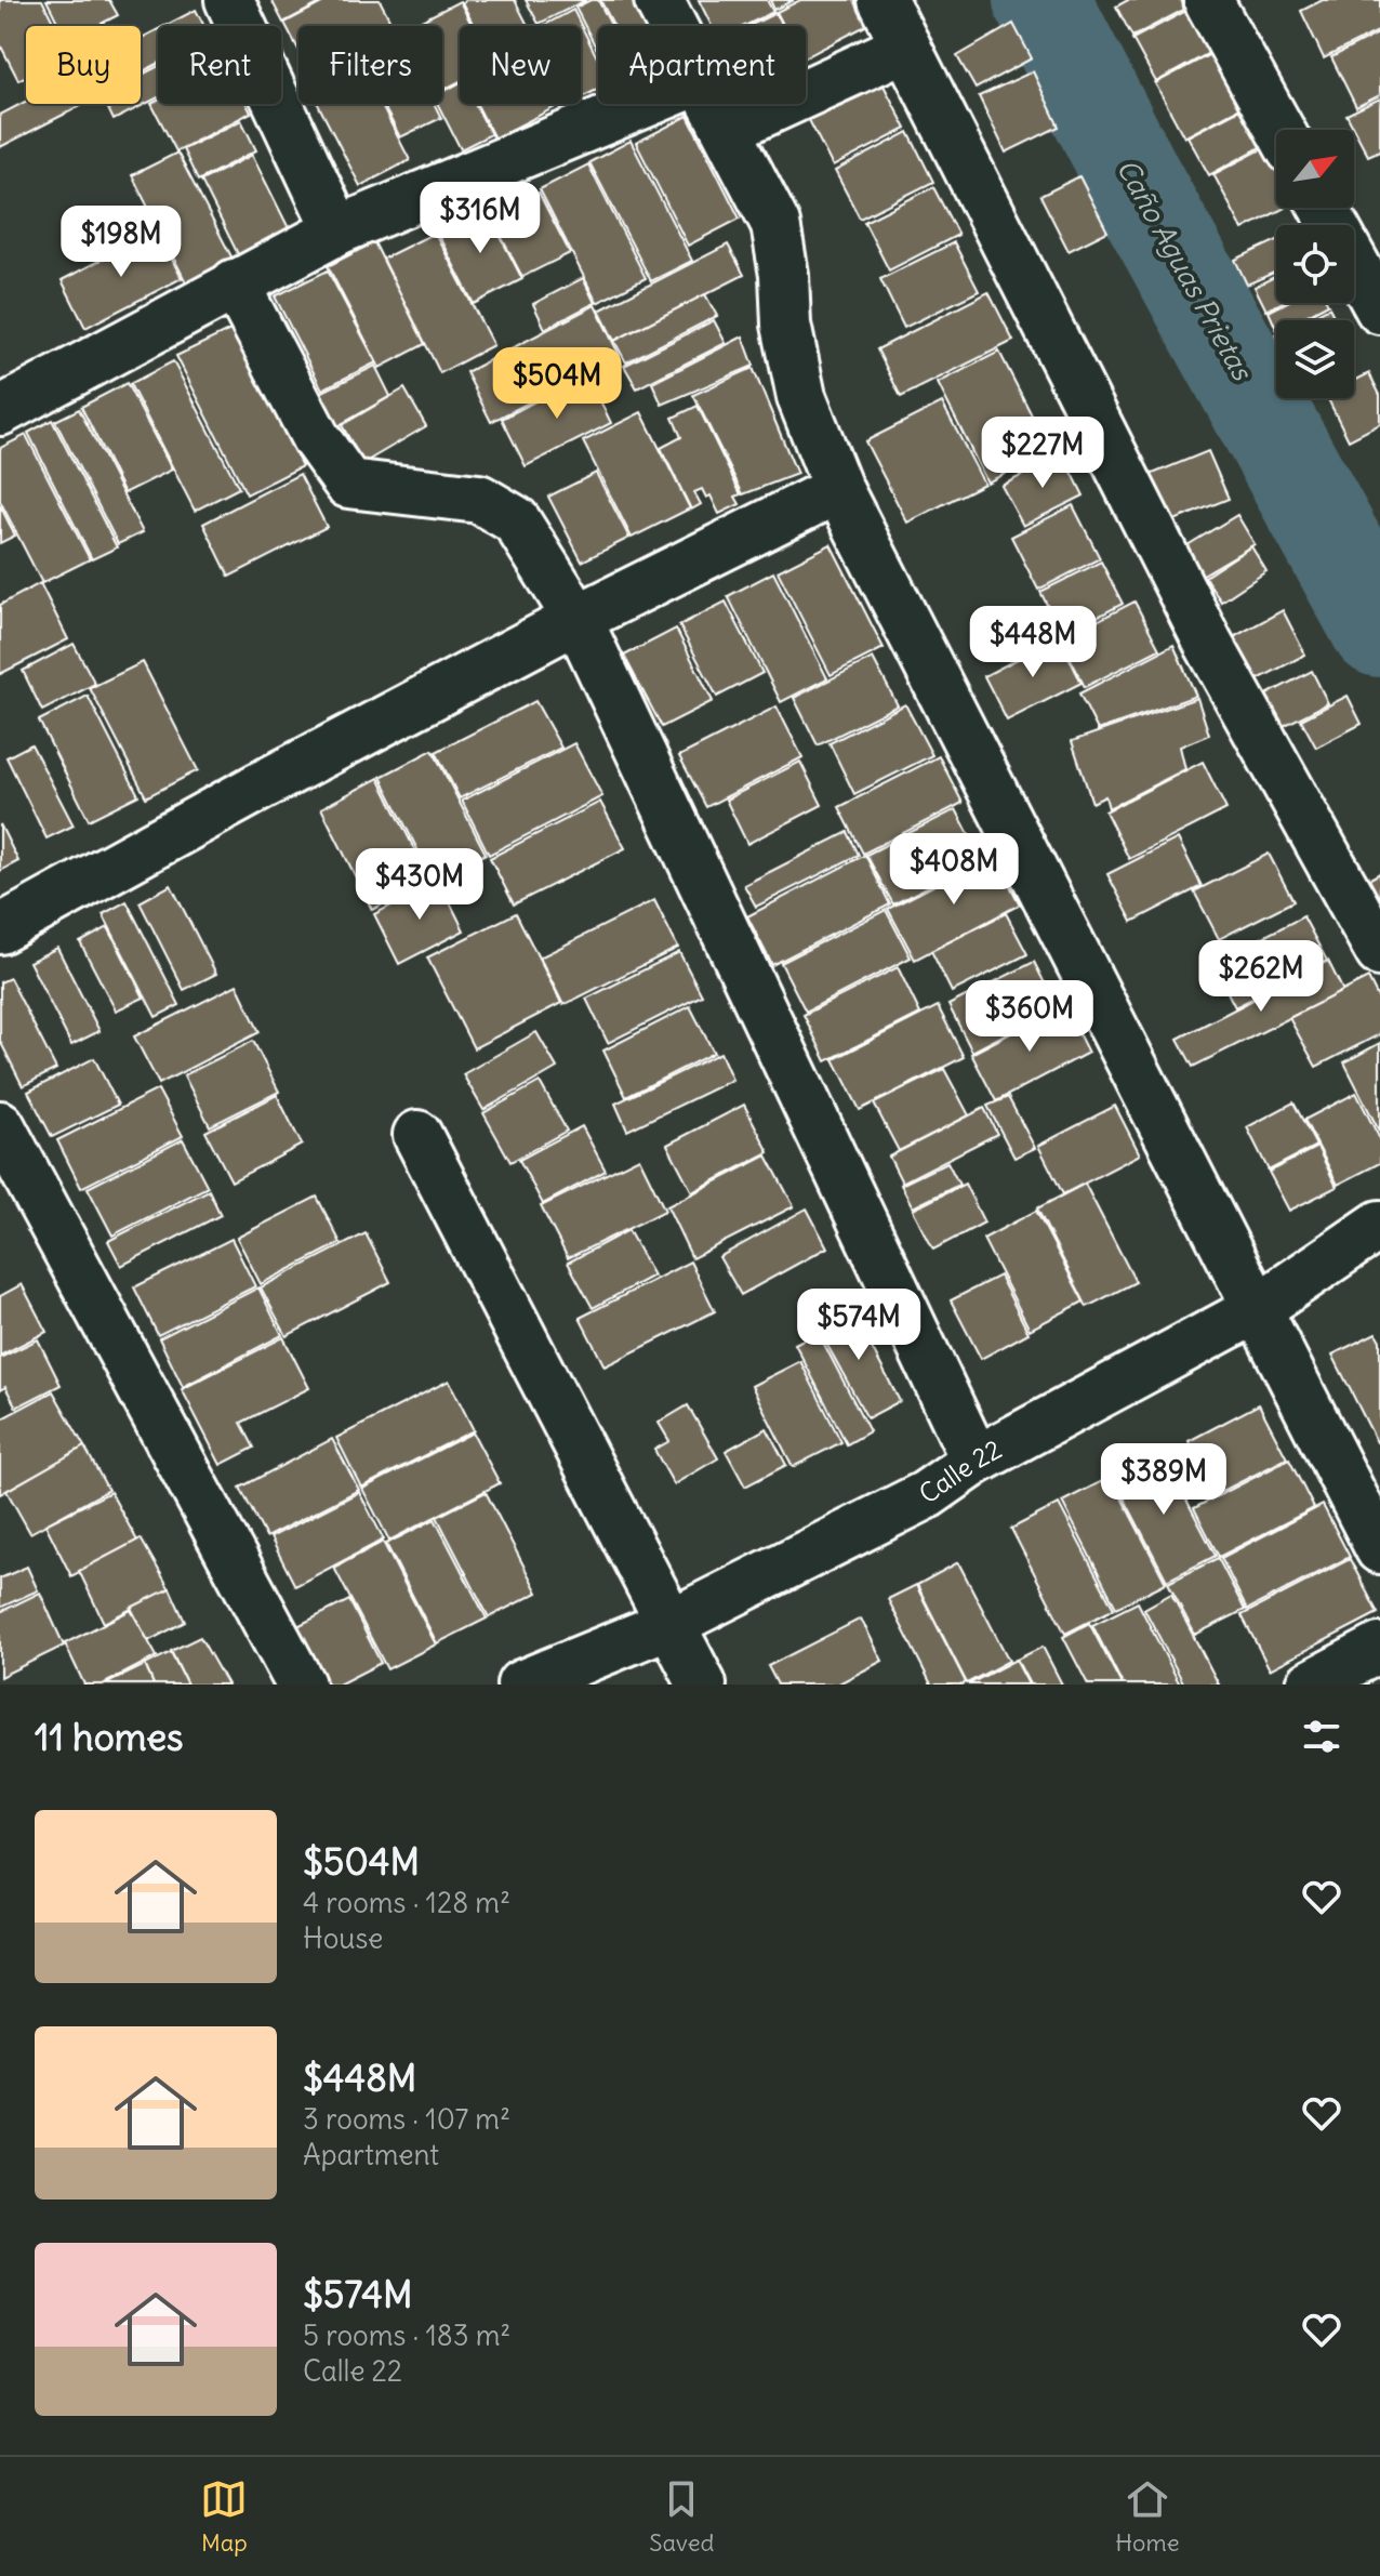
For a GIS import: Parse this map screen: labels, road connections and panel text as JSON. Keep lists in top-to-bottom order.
{
  "streets": {
    "street": ["Calle 22"]
  },
  "water": ["Caño Aguas Prietas"],
  "north": "top right",
  "page": {
    "chip": [
      "Buy",
      "Rent",
      "Filters",
      "New",
      "Apartment"
    ],
    "price": [
      "$316M",
      "$198M",
      "$504M",
      "$227M",
      "$448M",
      "$408M",
      "$430M",
      "$262M",
      "$360M",
      "$574M",
      "$389M"
    ],
    "heading": "11 homes",
    "list": [
      {
        "name": "$504M",
        "note": "4 rooms · 128 m² · House"
      },
      {
        "name": "$448M",
        "note": "3 rooms · 107 m² · Apartment"
      },
      {
        "name": "$574M",
        "note": "5 rooms · 183 m² · Calle 22"
      }
    ],
    "tabs": ["Map", "Saved", "Home"]
  }
}
